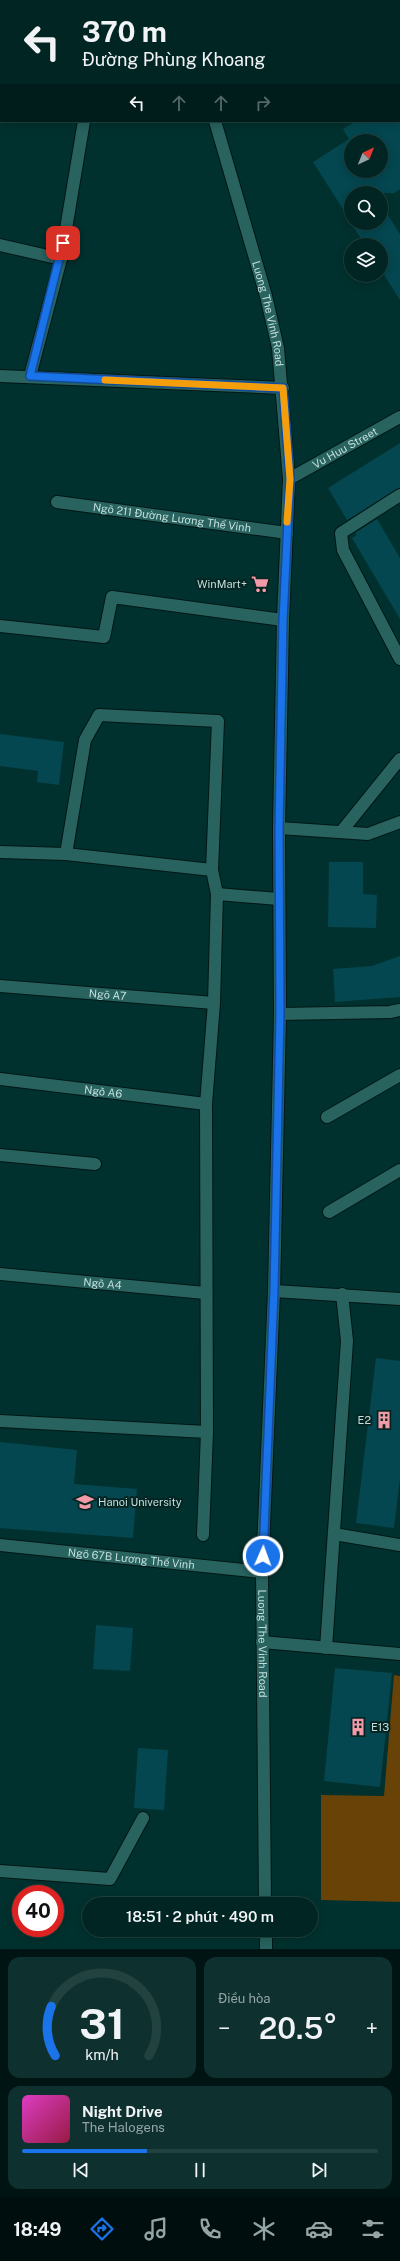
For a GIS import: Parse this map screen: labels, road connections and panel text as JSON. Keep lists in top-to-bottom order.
{
  "streets": {
    "street": [
      "Luong The Vinh Road",
      "Vu Huu Street",
      "Ngõ 211 Đường Lương Thế Vinh",
      "Ngõ A7",
      "Ngõ A6",
      "Ngõ A4",
      "Ngõ 67B Lương Thế Vinh"
    ]
  },
  "crossings": [
    ["Luong The Vinh Road", "Vu Huu Street"],
    ["Luong The Vinh Road", "Ngõ 211 Đường Lương Thế Vinh"],
    ["Luong The Vinh Road", "Ngõ 67B Lương Thế Vinh"]
  ],
  "places": {
    "supermarket": ["WinMart+"],
    "building": ["E2", "E13"],
    "school or university": ["Hanoi University"]
  },
  "north": "top right",
  "page": {
    "turn": ["370 m", "Đường Phùng Khoang"],
    "limit": "40",
    "trip": "18:51 · 2 phút · 490 m",
    "tile": "Điều hòa",
    "heat": ["−", "20.5°", "+"],
    "song": ["Night Drive", "The Halogens"],
    "tabs": "18:49",
    "gauge": ["31", "km/h"]
  }
}
